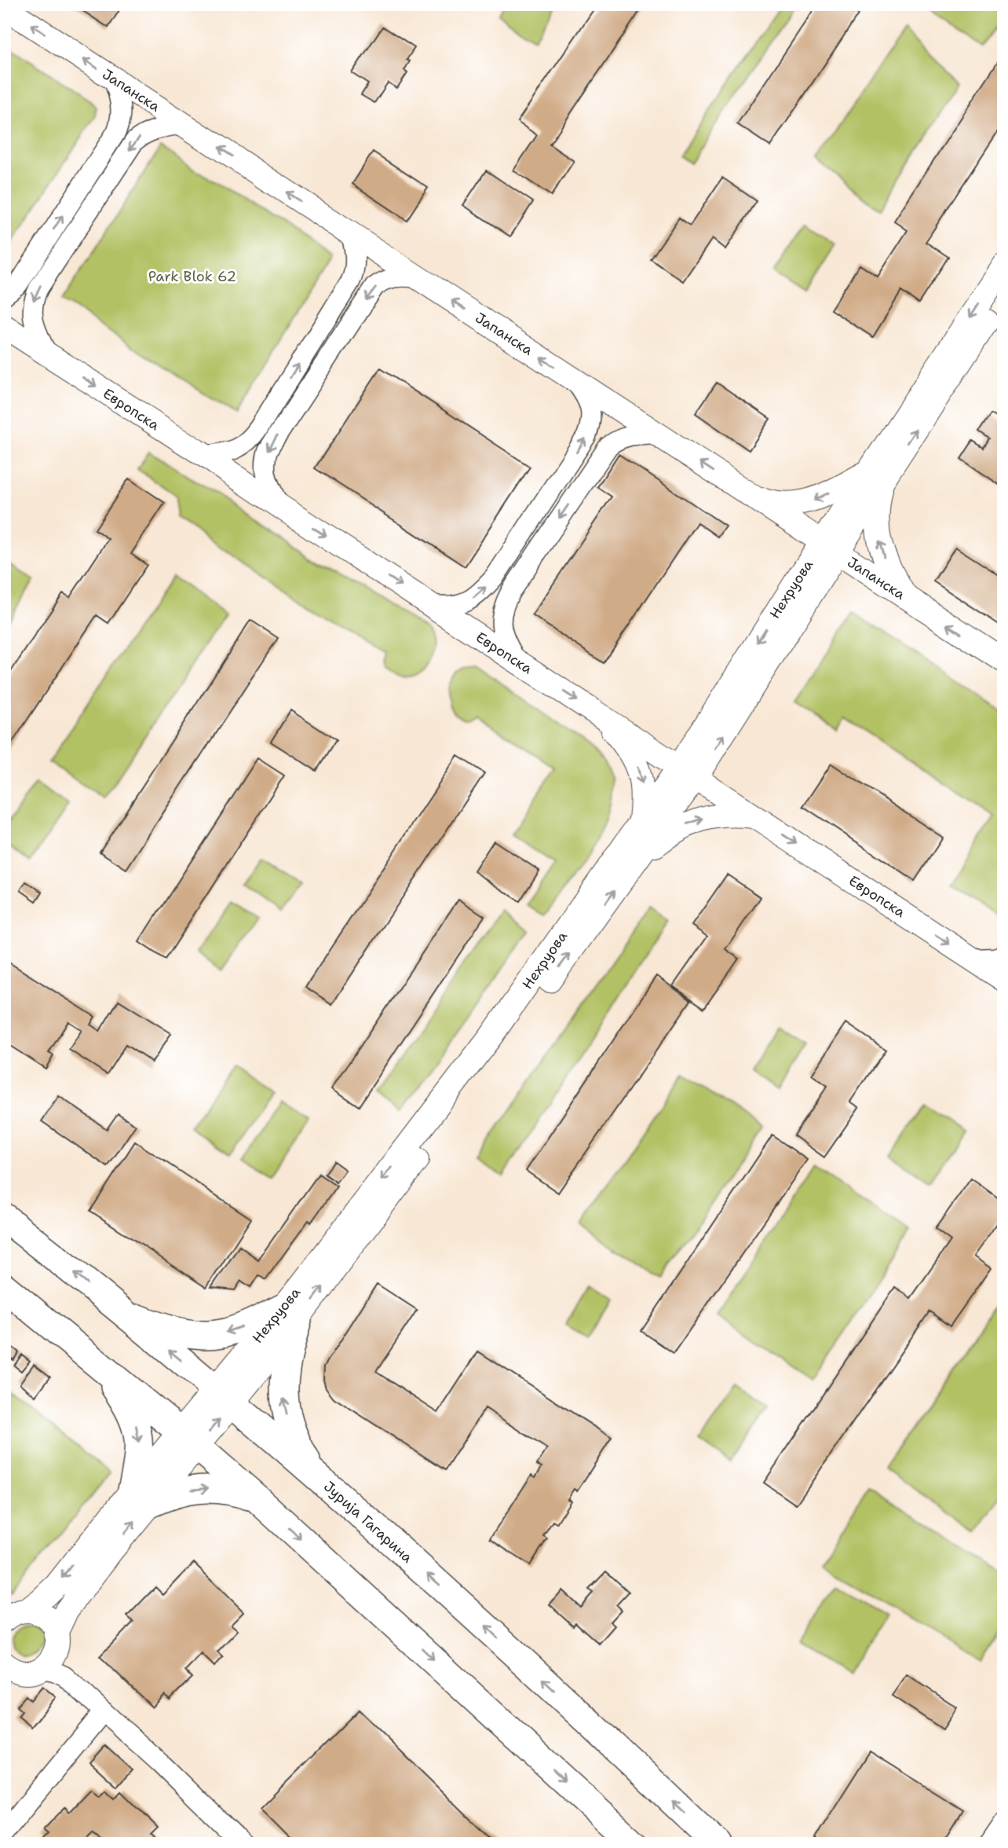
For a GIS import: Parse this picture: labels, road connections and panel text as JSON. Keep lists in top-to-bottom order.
{
  "streets": {
    "main road": ["Јурија Гагарина"],
    "street": ["Јапанска", "Европска", "Нехруова"]
  },
  "crossings": [
    ["Јапанска", "Нехруова"],
    ["Европска", "Нехруова"],
    ["Нехруова", "Јурија Гагарина"]
  ],
  "one_way": ["Јапанска", "Европска"],
  "parks": ["Park Blok 62"]
}
